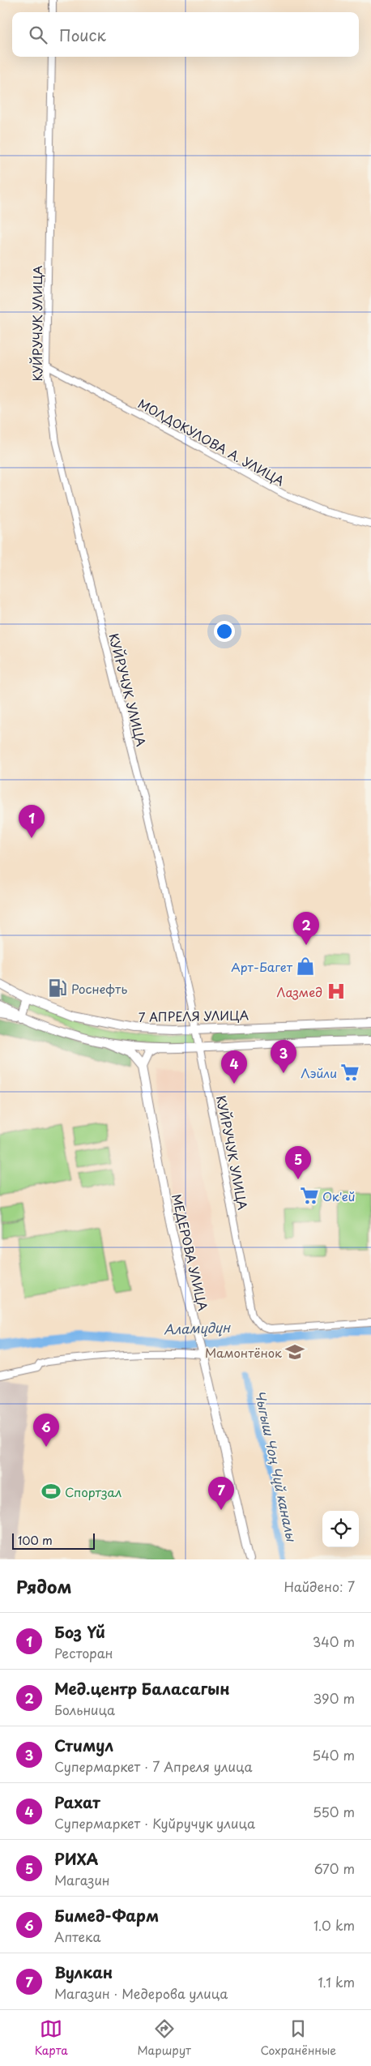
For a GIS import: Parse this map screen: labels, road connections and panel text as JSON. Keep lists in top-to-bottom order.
{
  "streets": {
    "main road": ["7 АПРЕЛЯ УЛИЦА", "МЕДЕРОВА УЛИЦА"],
    "street": ["КУЙРУЧУК УЛИЦА", "МОЛДОКУЛОВА А. УЛИЦА"]
  },
  "crossings": [
    ["КУЙРУЧУК УЛИЦА", "МОЛДОКУЛОВА А. УЛИЦА"],
    ["КУЙРУЧУК УЛИЦА", "7 АПРЕЛЯ УЛИЦА"]
  ],
  "water": ["Аламүдүн", "Чыгыш Чоң Чүй каналы"],
  "places": {
    "shop": ["Арт-Багет"],
    "fuel station": ["Роснефть"],
    "hospital": ["Лазмед"],
    "supermarket": ["Лэйли", "Ок'ей"],
    "school or university": ["Мамонтёнок"],
    "sports": ["Спортзал"]
  },
  "scale_bar": "100 m",
  "page": {
    "search": "Поиск",
    "pins": [
      "1",
      "2",
      "3",
      "4",
      "5",
      "6",
      "7"
    ],
    "scale": "100 m",
    "heading": ["Рядом", "Найдено: 7"],
    "list": [
      {
        "mark": "1",
        "name": "Боз Үй",
        "note": "Ресторан",
        "value": "340 m"
      },
      {
        "mark": "2",
        "name": "Мед.центр Баласагын",
        "note": "Больница",
        "value": "390 m"
      },
      {
        "mark": "3",
        "name": "Стимул",
        "note": "Супермаркет · 7 Апреля улица",
        "value": "540 m"
      },
      {
        "mark": "4",
        "name": "Рахат",
        "note": "Супермаркет · Куйручук улица",
        "value": "550 m"
      },
      {
        "mark": "5",
        "name": "РИХА",
        "note": "Магазин",
        "value": "670 m"
      },
      {
        "mark": "6",
        "name": "Бимед-Фарм",
        "note": "Аптека",
        "value": "1.0 km"
      },
      {
        "mark": "7",
        "name": "Вулкан",
        "note": "Магазин · Медерова улица",
        "value": "1.1 km"
      }
    ],
    "nav": ["Карта", "Маршрут", "Сохранённые"]
  }
}
